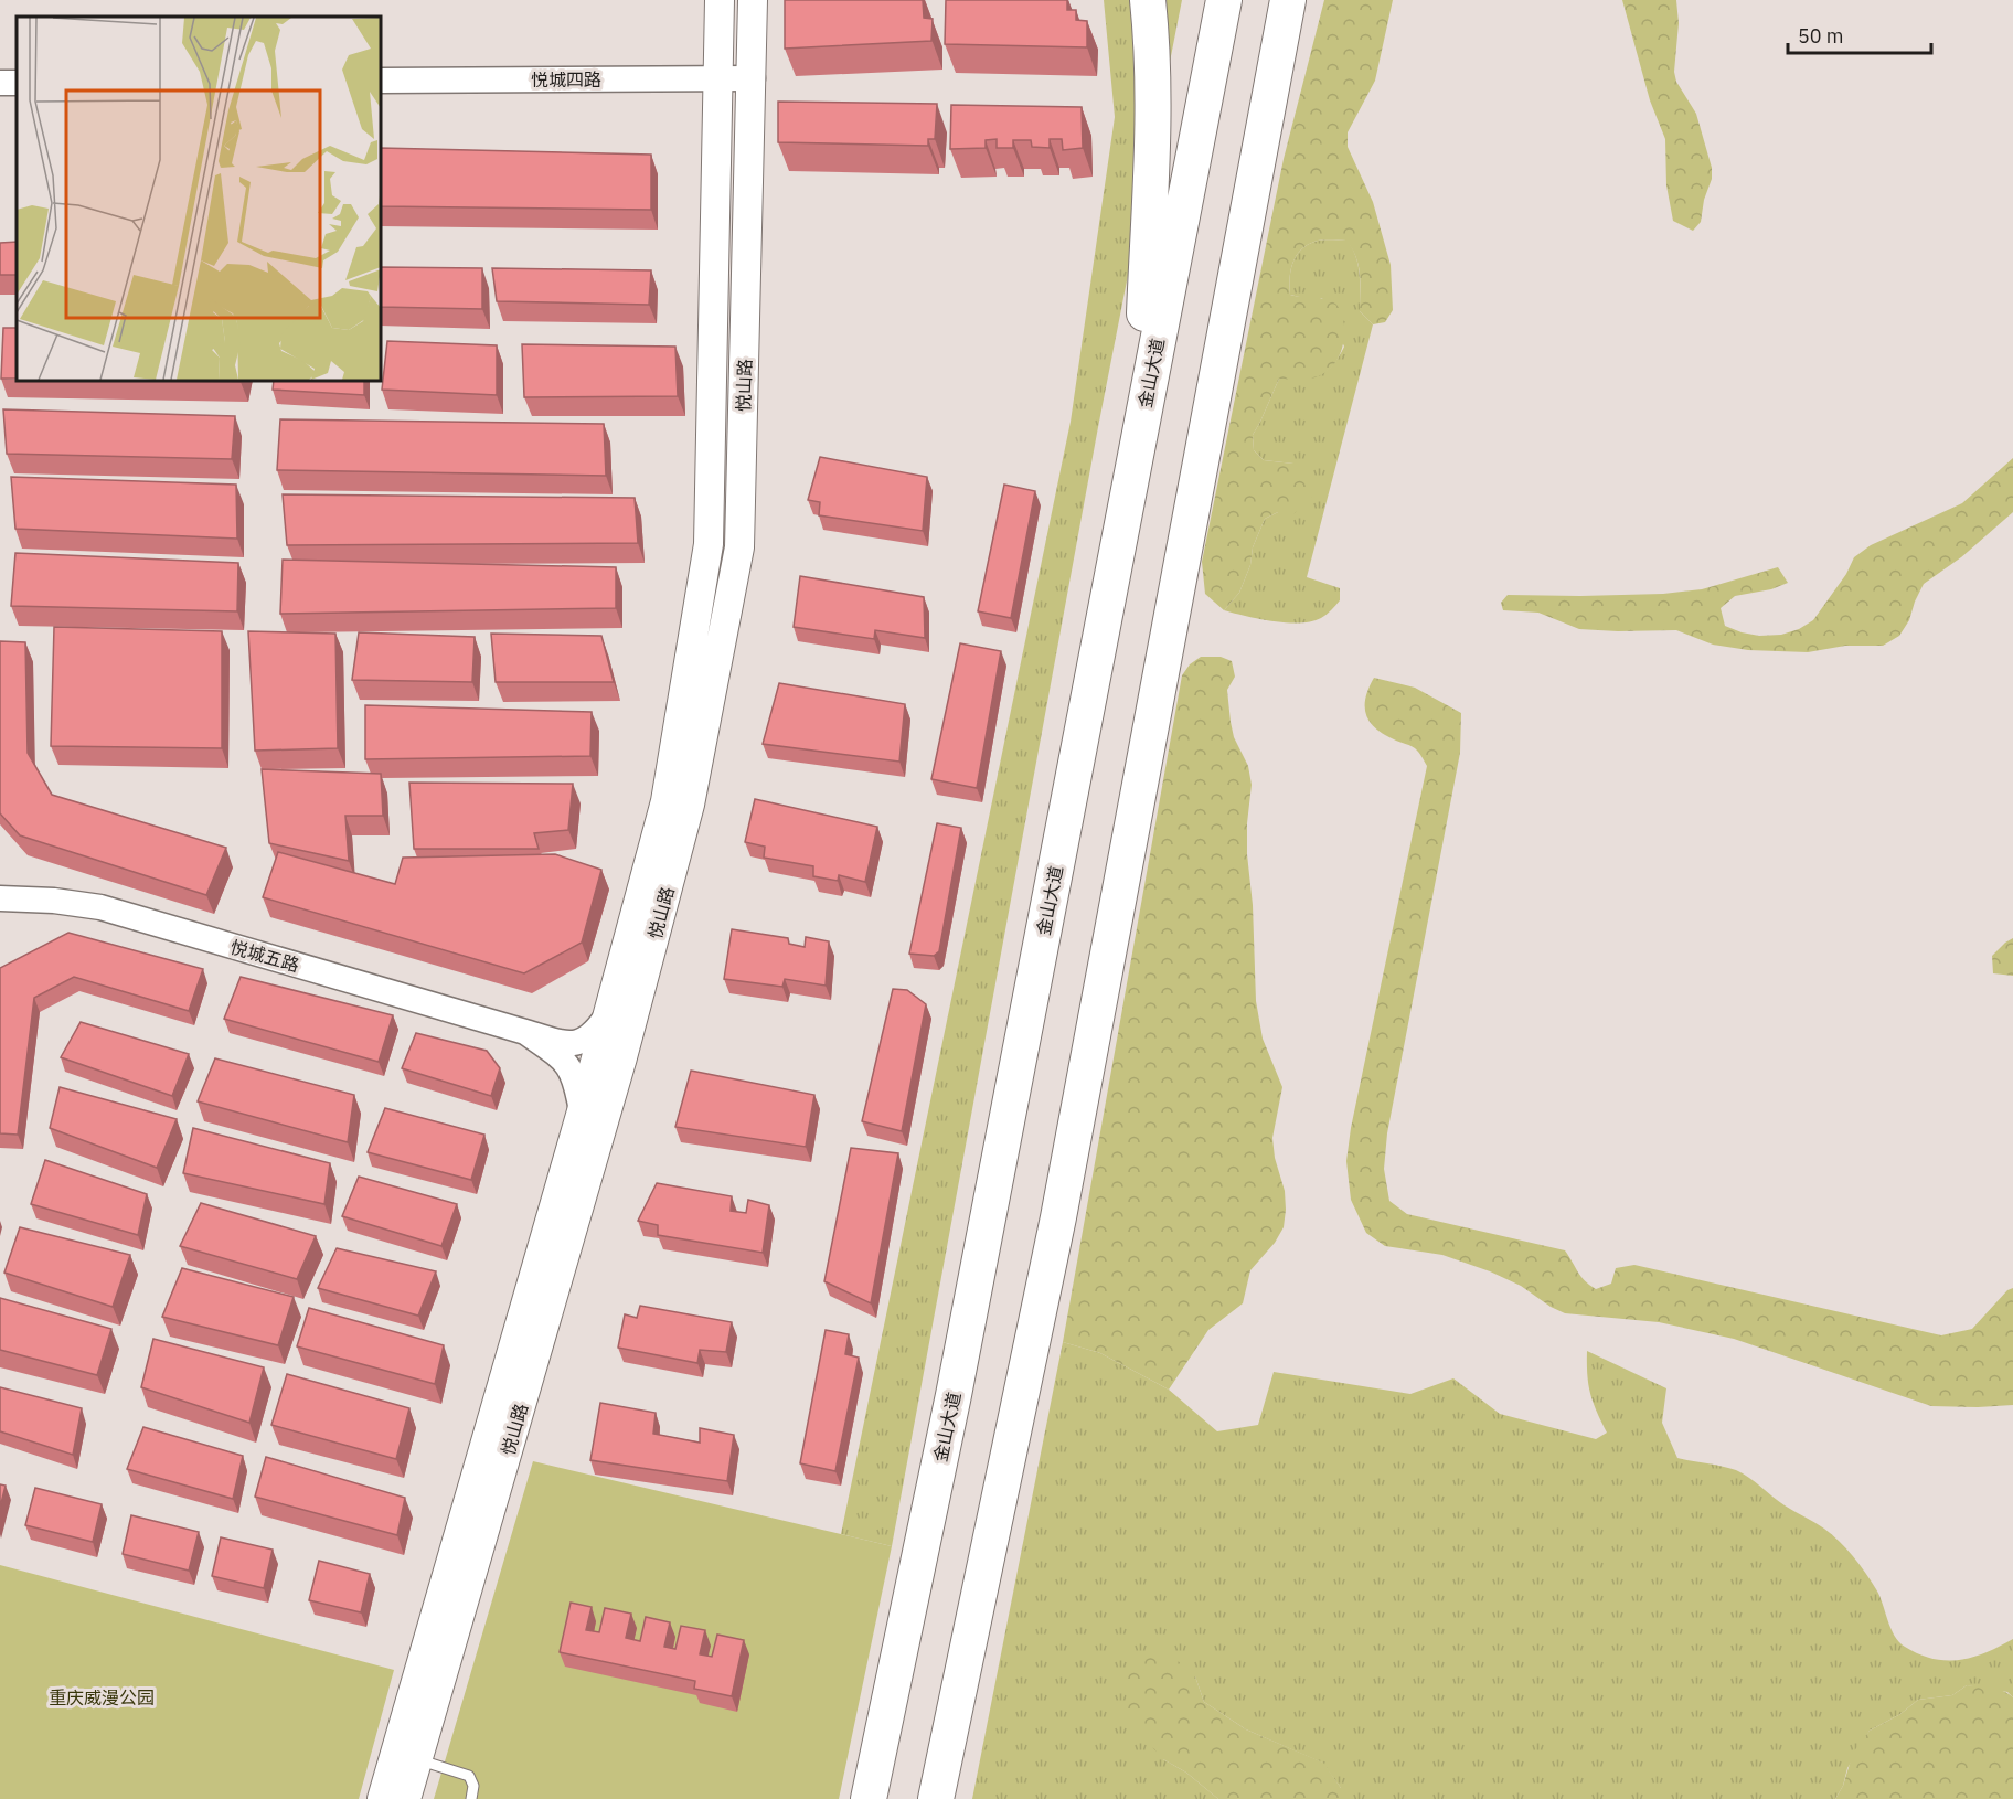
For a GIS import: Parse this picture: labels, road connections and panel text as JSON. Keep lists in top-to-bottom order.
{
  "streets": {
    "highway": ["金山大道"],
    "main road": ["悦山路"],
    "street": ["悦城四路", "悦城五路"]
  },
  "crossings": [
    ["悦城四路", "悦山路"],
    ["悦山路", "悦城五路"]
  ],
  "parks": ["重庆威漫公园"],
  "scale_bar": "50 m"
}
